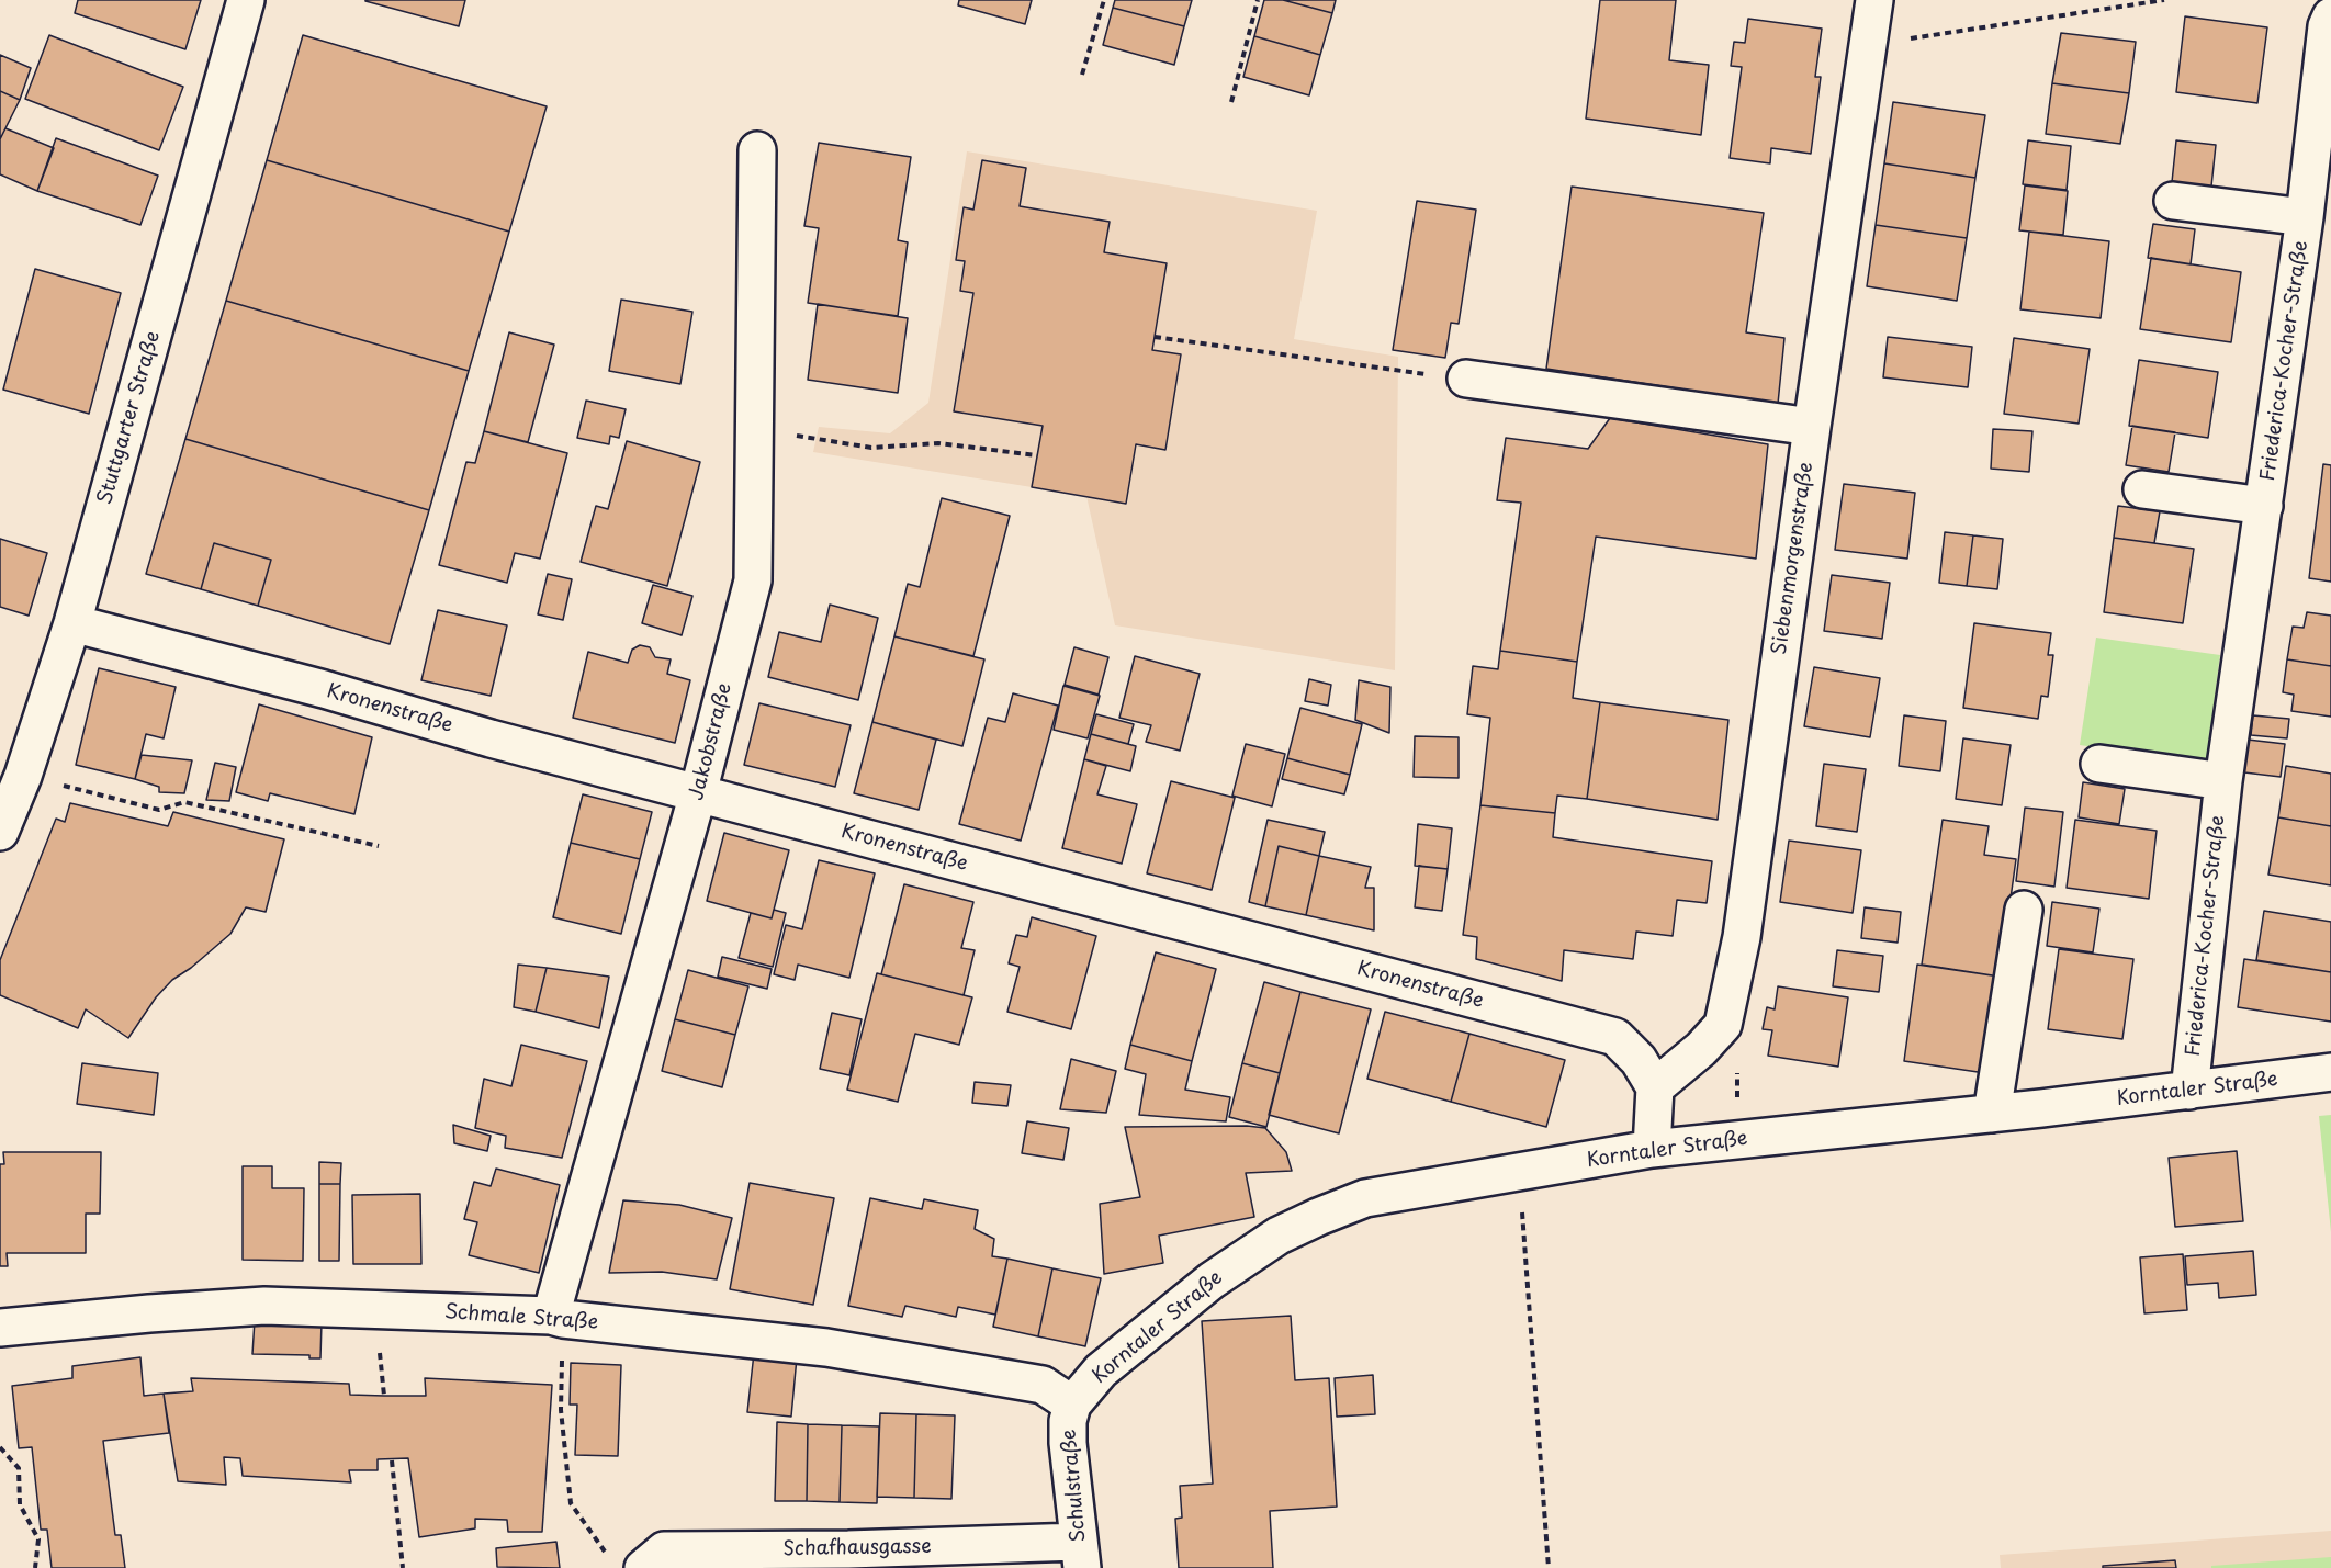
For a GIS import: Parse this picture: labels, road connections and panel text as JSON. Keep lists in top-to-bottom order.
{
  "streets": {
    "street": [
      "Friederica-Kocher-Straße",
      "Stuttgarter Straße",
      "Siebenmorgenstraße",
      "Kronenstraße",
      "Jakobstraße",
      "Korntaler Straße",
      "Schmale Straße",
      "Schulstraße",
      "Schafhausgasse"
    ]
  },
  "crossings": [
    ["Friederica-Kocher-Straße", "Korntaler Straße"],
    ["Stuttgarter Straße", "Kronenstraße"],
    ["Siebenmorgenstraße", "Kronenstraße"],
    ["Kronenstraße", "Jakobstraße"],
    ["Jakobstraße", "Schmale Straße"],
    ["Korntaler Straße", "Schmale Straße"],
    ["Korntaler Straße", "Schulstraße"],
    ["Schmale Straße", "Schulstraße"],
    ["Schulstraße", "Schafhausgasse"]
  ]
}
